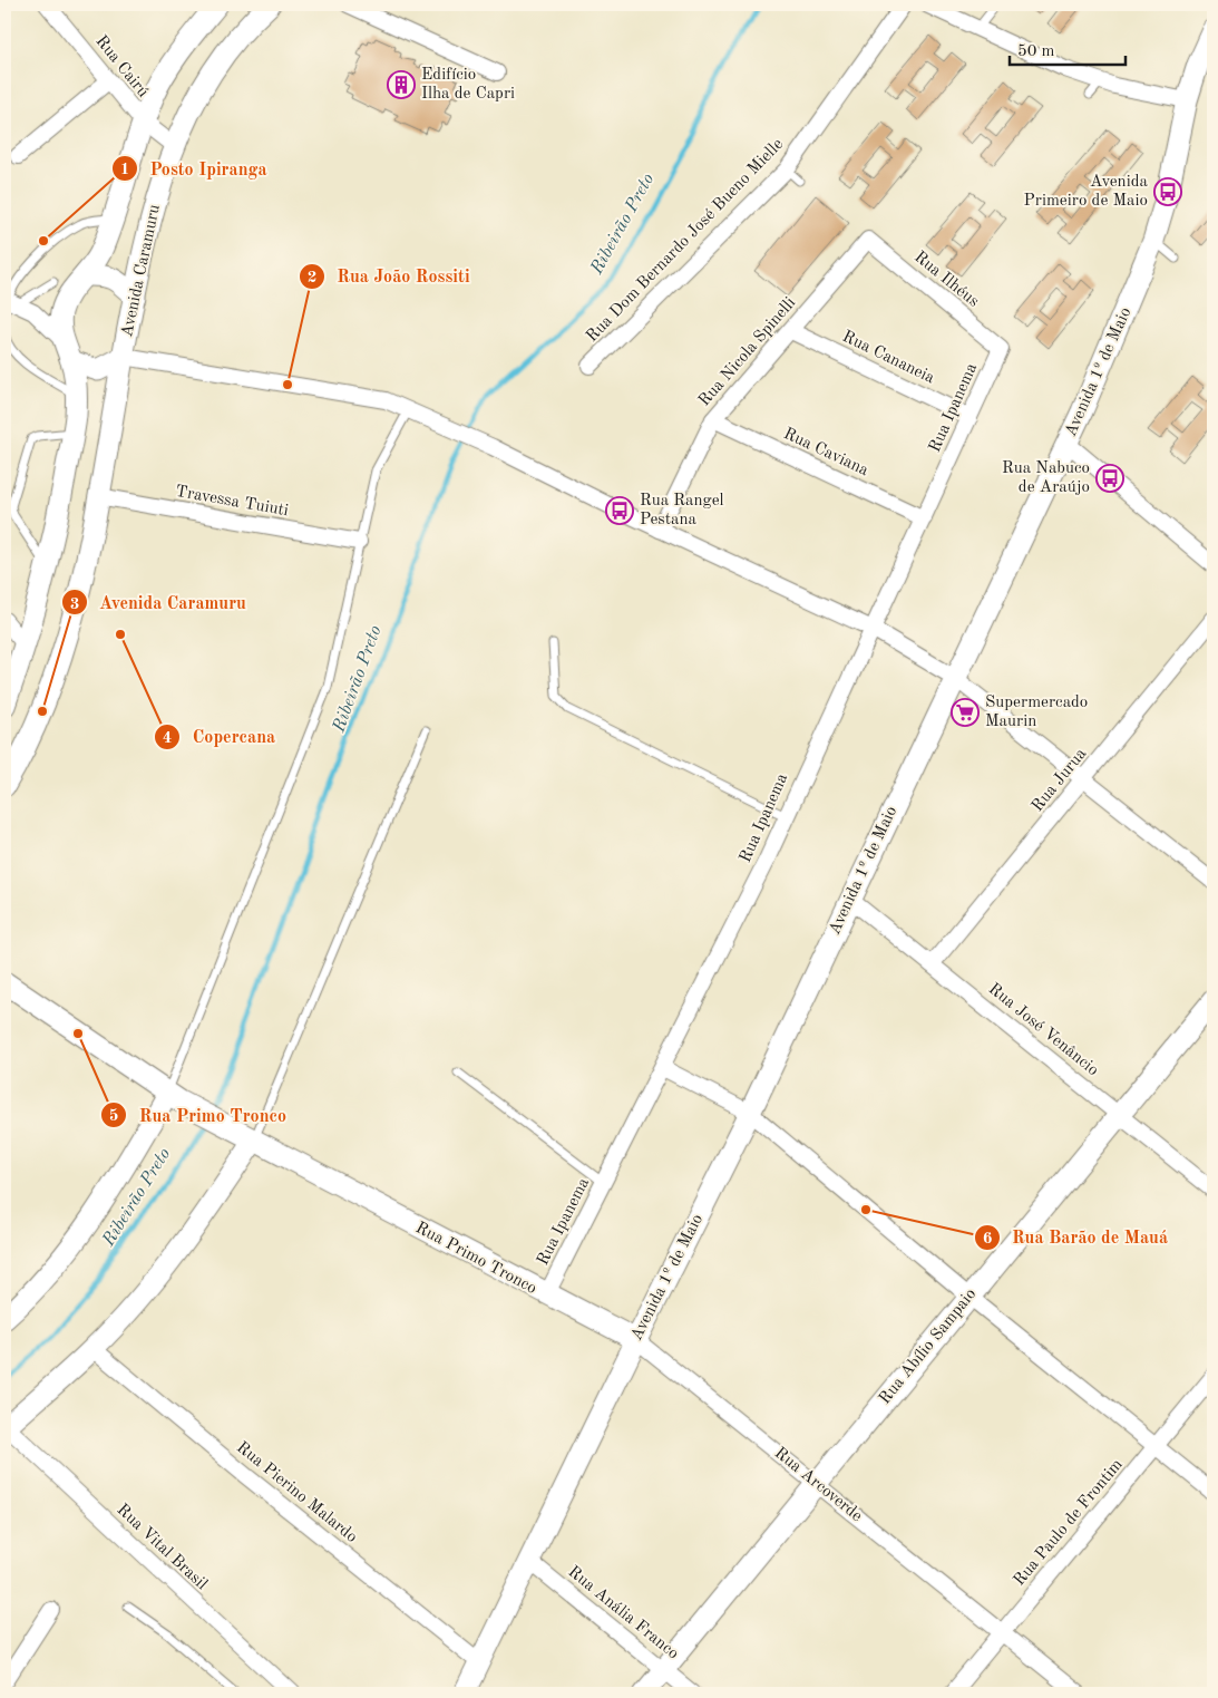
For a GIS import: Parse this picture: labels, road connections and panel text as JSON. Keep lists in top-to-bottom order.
{
  "streets": {
    "street": [
      "Rua Cairú",
      "Rua Dom Bernardo José Bueno Mielle",
      "Avenida Caramuru",
      "Rua Ilhéus",
      "Rua Nicola Spinelli",
      "Rua Cananeia",
      "Avenida 1º de Maio",
      "Rua Ipanema",
      "Rua Caviana",
      "Travessa Tuiuti",
      "Rua Jurua",
      "Rua José Venâncio",
      "Rua Primo Tronco",
      "Rua Abílio Sampaio",
      "Rua Arcoverde",
      "Rua Pierino Malardo",
      "Rua Paulo de Frontim",
      "Rua Vital Brasil",
      "Rua Anália Franco"
    ]
  },
  "crossings": [
    ["Rua Cairú", "Avenida Caramuru"],
    ["Avenida Caramuru", "Travessa Tuiuti"],
    ["Rua Ilhéus", "Rua Nicola Spinelli"],
    ["Rua Ilhéus", "Rua Ipanema"],
    ["Rua Nicola Spinelli", "Rua Cananeia"],
    ["Rua Nicola Spinelli", "Rua Caviana"],
    ["Rua Cananeia", "Rua Ipanema"],
    ["Avenida 1º de Maio", "Rua José Venâncio"],
    ["Avenida 1º de Maio", "Rua Arcoverde"],
    ["Avenida 1º de Maio", "Rua Pierino Malardo"],
    ["Avenida 1º de Maio", "Rua Anália Franco"],
    ["Rua Ipanema", "Rua Caviana"],
    ["Rua Ipanema", "Rua Primo Tronco"],
    ["Rua Ipanema", "Rua Arcoverde"],
    ["Rua Jurua", "Rua José Venâncio"],
    ["Rua José Venâncio", "Rua Abílio Sampaio"],
    ["Rua Primo Tronco", "Rua Arcoverde"],
    ["Rua Abílio Sampaio", "Rua Arcoverde"],
    ["Rua Abílio Sampaio", "Rua Anália Franco"],
    ["Rua Arcoverde", "Rua Paulo de Frontim"]
  ],
  "water": ["Ribeirão Preto"],
  "places": {
    "building": ["Edifício Ilha de Capri"],
    "bus stop": ["Avenida Primeiro de Maio", "Rua Nabuco de Araújo", "Rua Rangel Pestana"],
    "other": [
      "Posto Ipiranga",
      "Rua João Rossiti",
      "Copercana",
      "Avenida Caramuru",
      "Rua Primo Tronco",
      "Rua Barão de Mauá"
    ],
    "supermarket": ["Supermercado Maurin"]
  },
  "scale_bar": "50 m"
}
